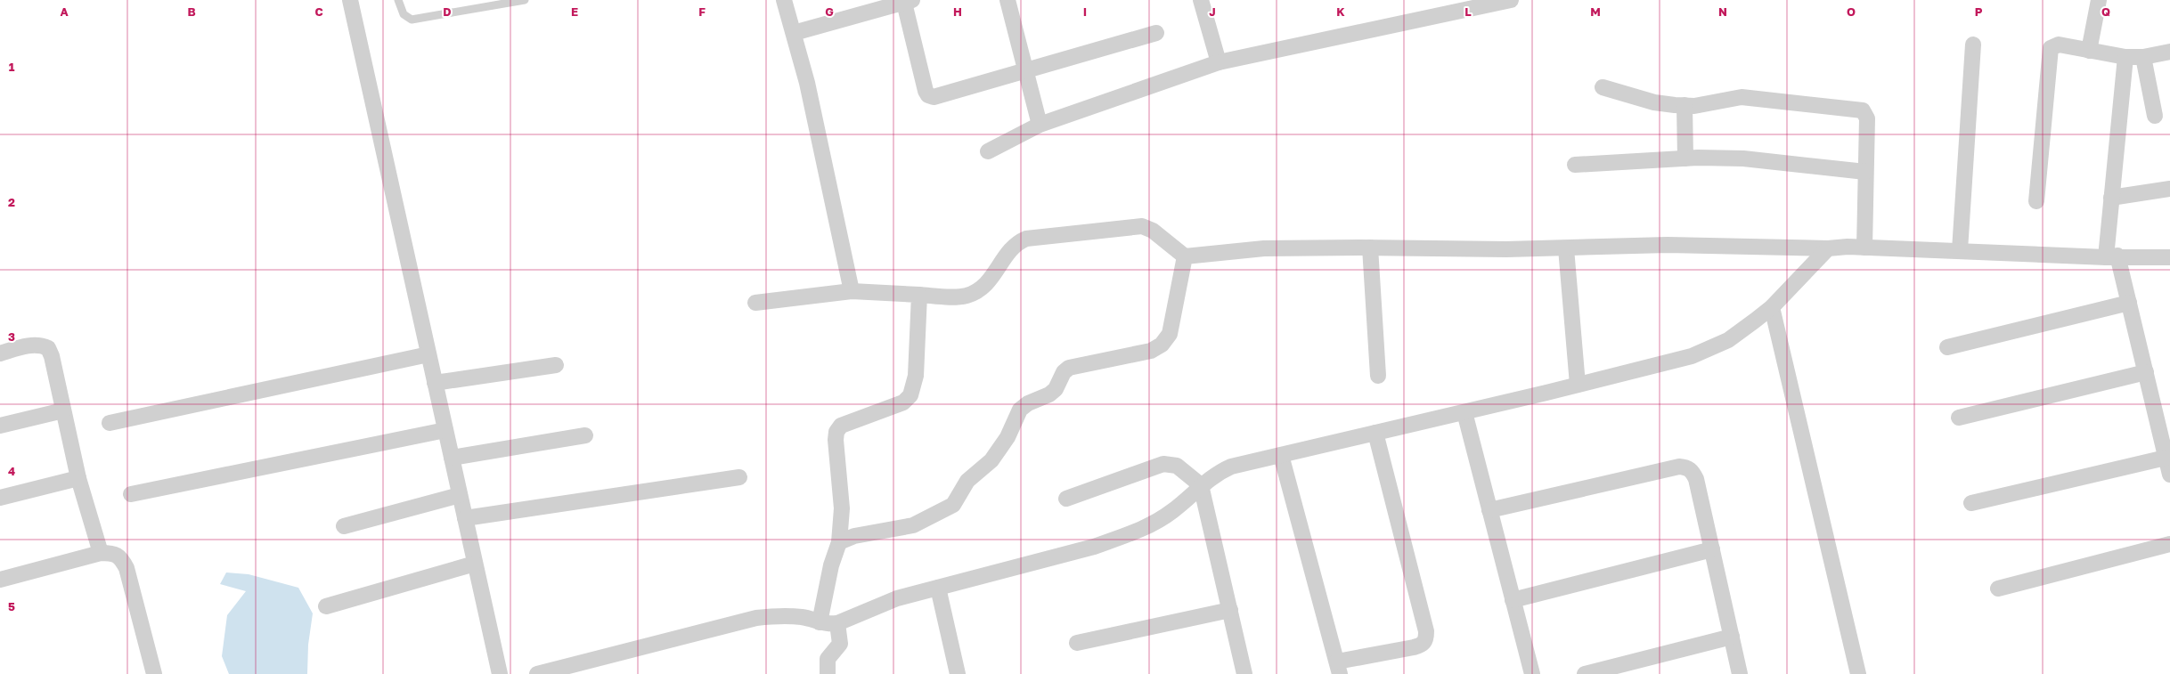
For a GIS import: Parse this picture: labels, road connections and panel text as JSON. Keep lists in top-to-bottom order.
{
  "grid": {
    "columns": [
      "A",
      "B",
      "C",
      "D",
      "E",
      "F",
      "G",
      "H",
      "I",
      "J",
      "K",
      "L",
      "M",
      "N",
      "O",
      "P",
      "Q"
    ],
    "rows": [
      "1",
      "2",
      "3",
      "4",
      "5"
    ]
  }
}
